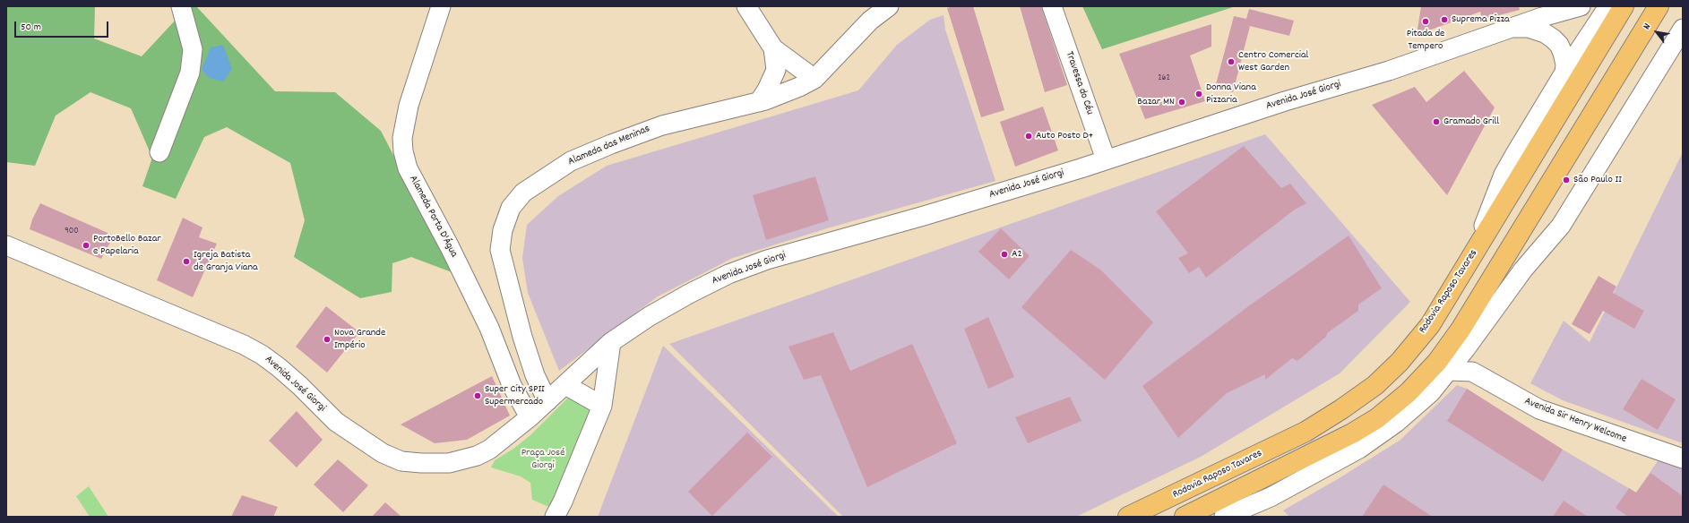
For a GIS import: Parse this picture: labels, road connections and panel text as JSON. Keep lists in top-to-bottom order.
{
  "streets": {
    "highway": ["Rodovia Raposo Tavares"],
    "street": [
      "Travessa do Céu",
      "Avenida José Giorgi",
      "Alameda das Meninas",
      "Alameda Porta D'Água",
      "Avenida Sir Henry Welcome"
    ]
  },
  "crossings": [
    ["Travessa do Céu", "Avenida José Giorgi"],
    ["Avenida José Giorgi", "Alameda das Meninas"],
    ["Avenida José Giorgi", "Alameda Porta D'Água"]
  ],
  "parks": ["Praça José Giorgi"],
  "places": [
    "Suprema Pizza",
    "Pitada de Tempero",
    "Centro Comercial West Garden",
    "Donna Viana Pizzaria",
    "Bazar MN",
    "Gramado Grill",
    "Auto Posto D+",
    "São Paulo II",
    "PortoBello Bazar e Papelaria",
    "A2",
    "Igreja Batista de Granja Viana",
    "Nova Grande Império",
    "Super City SPII Supermercado"
  ],
  "house_numbers": ["262", "900"],
  "scale_bar": "50 m",
  "north": "top left"
}
